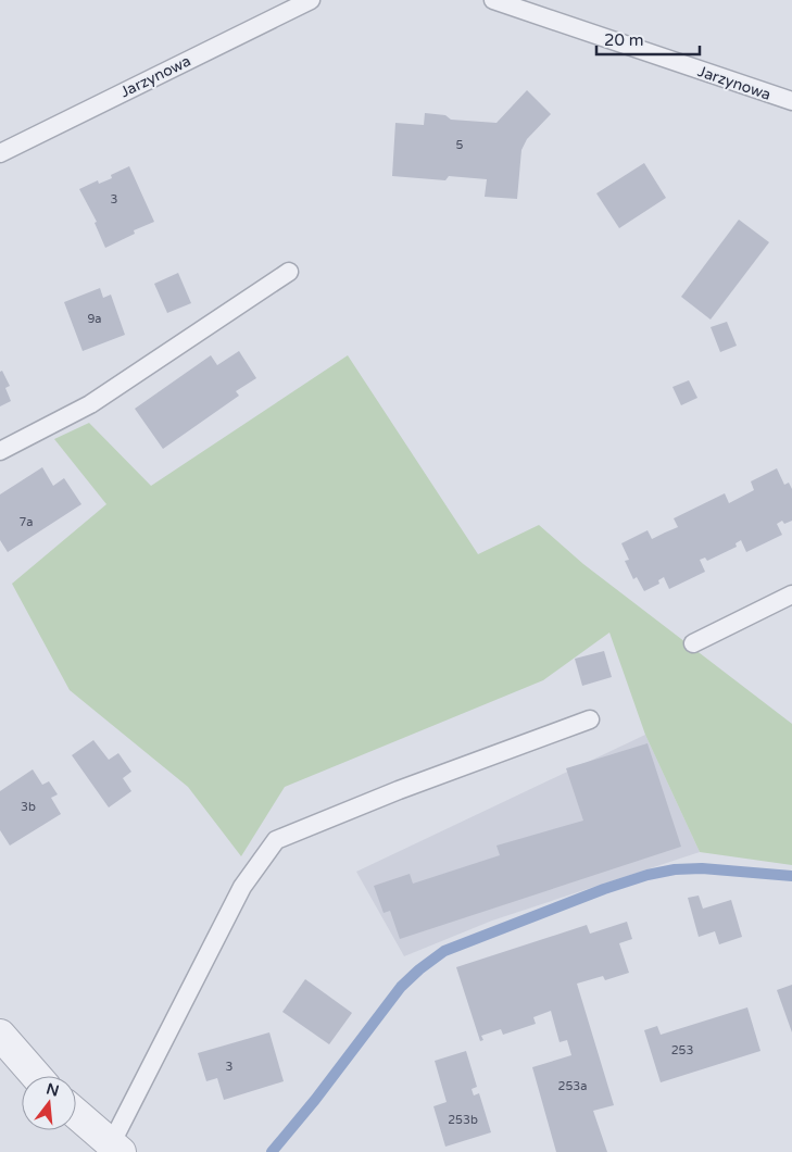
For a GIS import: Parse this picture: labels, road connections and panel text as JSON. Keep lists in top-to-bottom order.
{
  "streets": {
    "lane": ["Jarzynowa"]
  },
  "house_numbers": [
    "5",
    "3",
    "9a",
    "7a",
    "3b",
    "253",
    "3",
    "253a",
    "253b"
  ],
  "scale_bar": "20 m",
  "north": "top"
}
